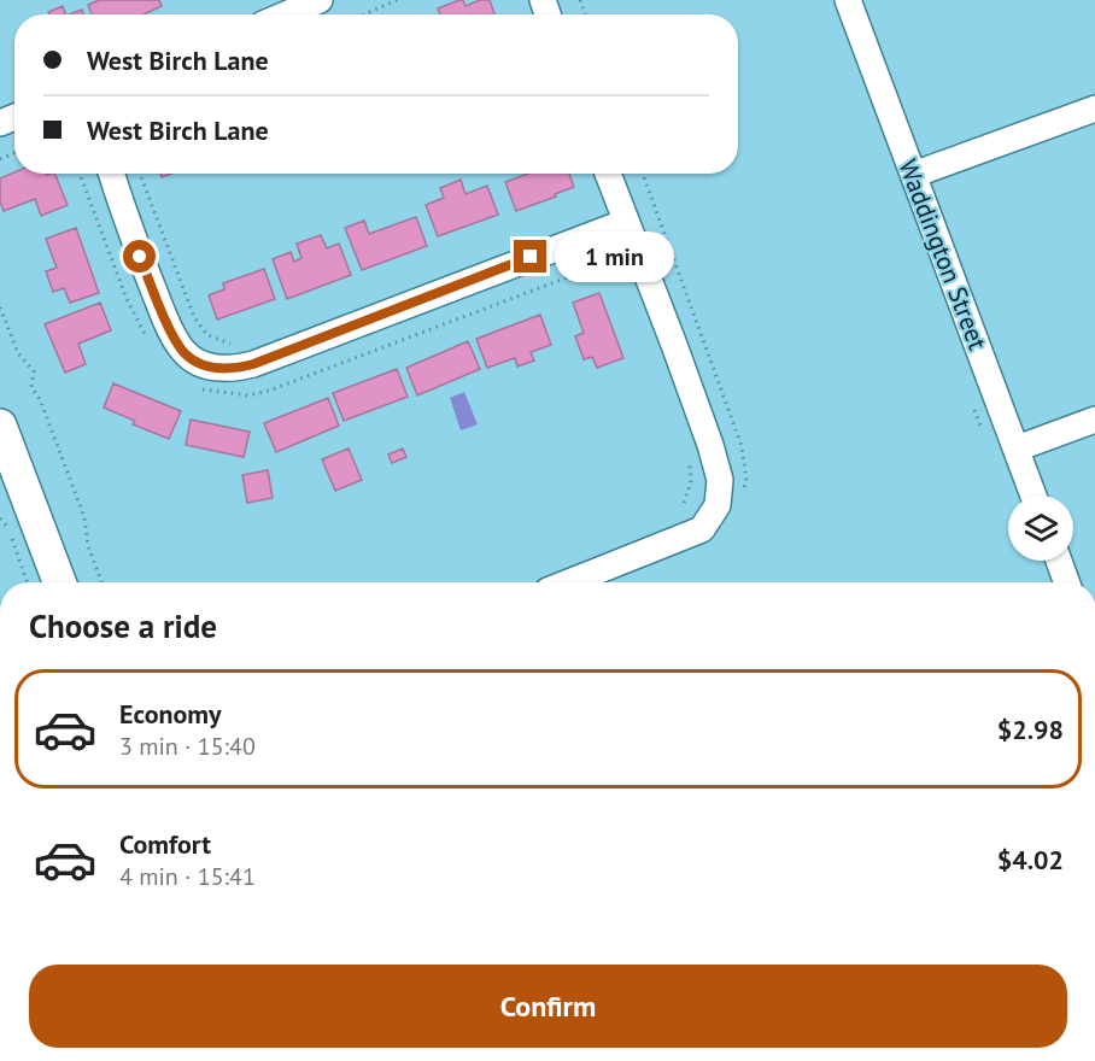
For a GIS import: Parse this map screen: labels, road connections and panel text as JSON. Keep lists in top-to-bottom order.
{
  "streets": {
    "street": ["Waddington Street"]
  },
  "page": {
    "banner": ["West Birch Lane", "West Birch Lane"],
    "bubble": "1 min",
    "heading": "Choose a ride",
    "list": [
      {
        "name": "Economy",
        "note": "3 min · 15:40",
        "value": "$2.98"
      },
      {
        "name": "Comfort",
        "note": "4 min · 15:41",
        "value": "$4.02"
      }
    ],
    "buttons": "Confirm"
  }
}
